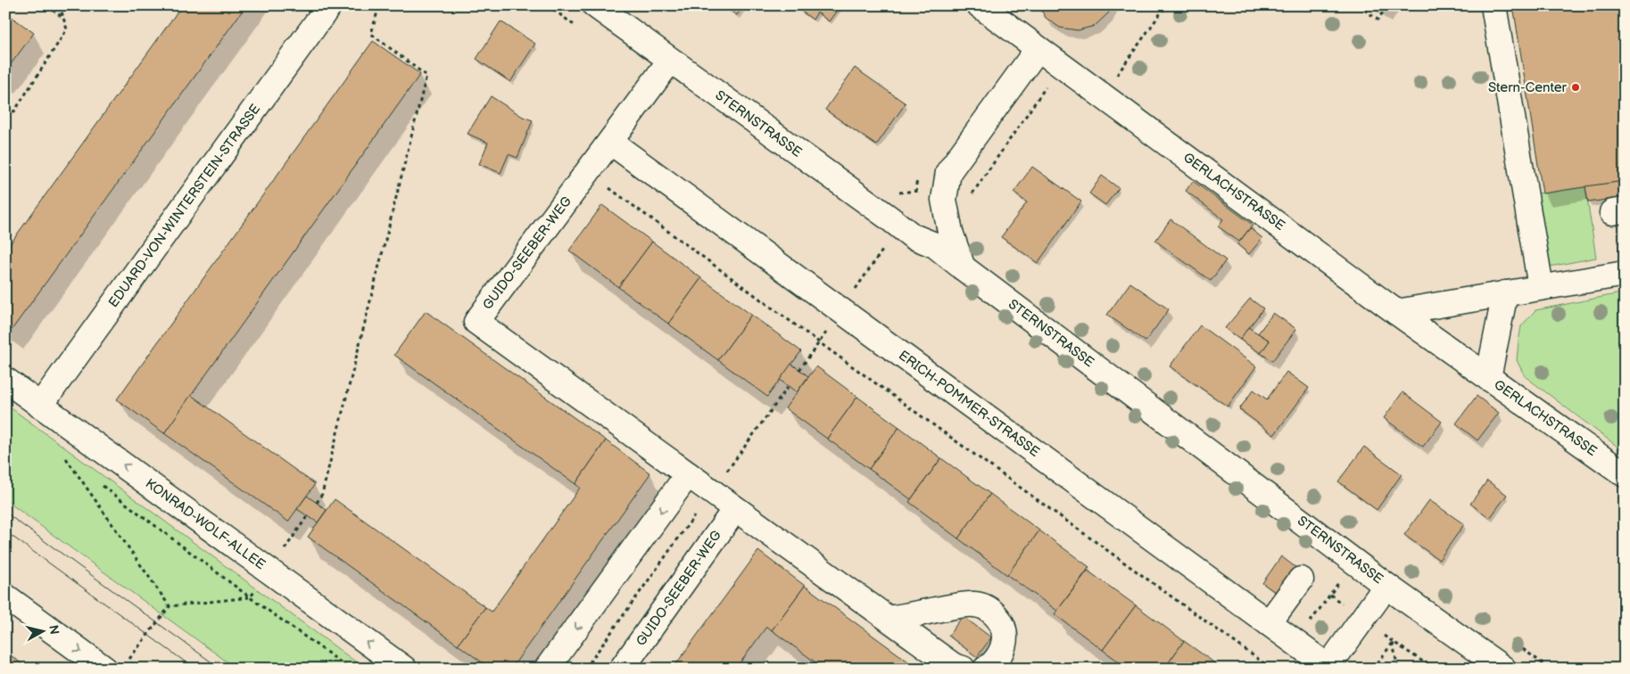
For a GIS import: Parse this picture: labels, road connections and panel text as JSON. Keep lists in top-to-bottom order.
{
  "streets": {
    "street": [
      "STERNSTRASSE",
      "GERLACHSTRASSE",
      "EDUARD-VON-WINTERSTEIN-STRASSE",
      "GUIDO-SEEBER-WEG",
      "ERICH-POMMER-STRASSE",
      "KONRAD-WOLF-ALLEE"
    ]
  },
  "crossings": [
    ["STERNSTRASSE", "GUIDO-SEEBER-WEG"],
    ["EDUARD-VON-WINTERSTEIN-STRASSE", "KONRAD-WOLF-ALLEE"],
    ["GUIDO-SEEBER-WEG", "ERICH-POMMER-STRASSE"]
  ],
  "one_way": ["KONRAD-WOLF-ALLEE"],
  "places": ["Stern-Center"],
  "north": "right"
}
